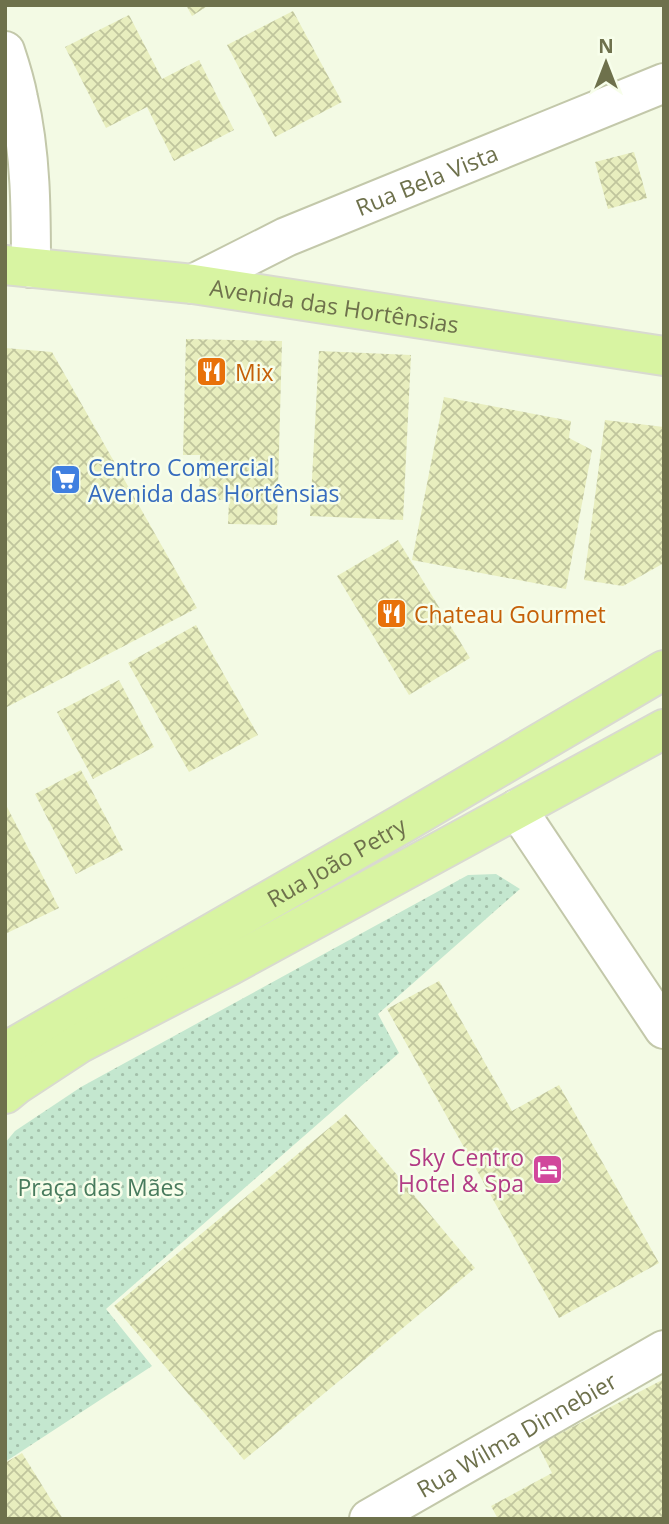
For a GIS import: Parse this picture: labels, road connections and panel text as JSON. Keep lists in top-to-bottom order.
{
  "streets": {
    "main road": ["Avenida das Hortênsias", "Rua João Petry"],
    "street": ["Rua Bela Vista", "Rua Wilma Dinnebier"]
  },
  "crossings": [
    ["Rua Bela Vista", "Avenida das Hortênsias"]
  ],
  "parks": ["Praça das Mães"],
  "places": {
    "restaurant": ["Mix", "Chateau Gourmet"],
    "supermarket": ["Centro Comercial Avenida das Hortênsias"],
    "hotel": ["Sky Centro Hotel & Spa"]
  },
  "north": "top"
}
